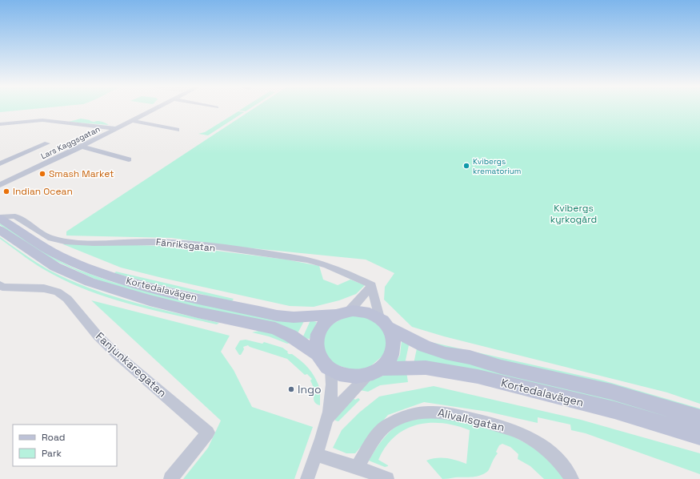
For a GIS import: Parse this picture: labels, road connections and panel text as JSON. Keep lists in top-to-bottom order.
{
  "streets": {
    "main road": ["Kortedalavägen"],
    "street": [
      "Lars Kaggsgatan",
      "Fänriksgatan",
      "Fanjunkaregatan",
      "Alivallsgatan"
    ]
  },
  "crossings": [
    ["Fänriksgatan", "Kortedalavägen"]
  ],
  "parks": ["Kvibergs kyrkogård"],
  "places": [
    "Kvibergs krematorium",
    "Smash Market",
    "Indian Ocean",
    "Ingo"
  ],
  "legend": ["Road", "Park"]
}
